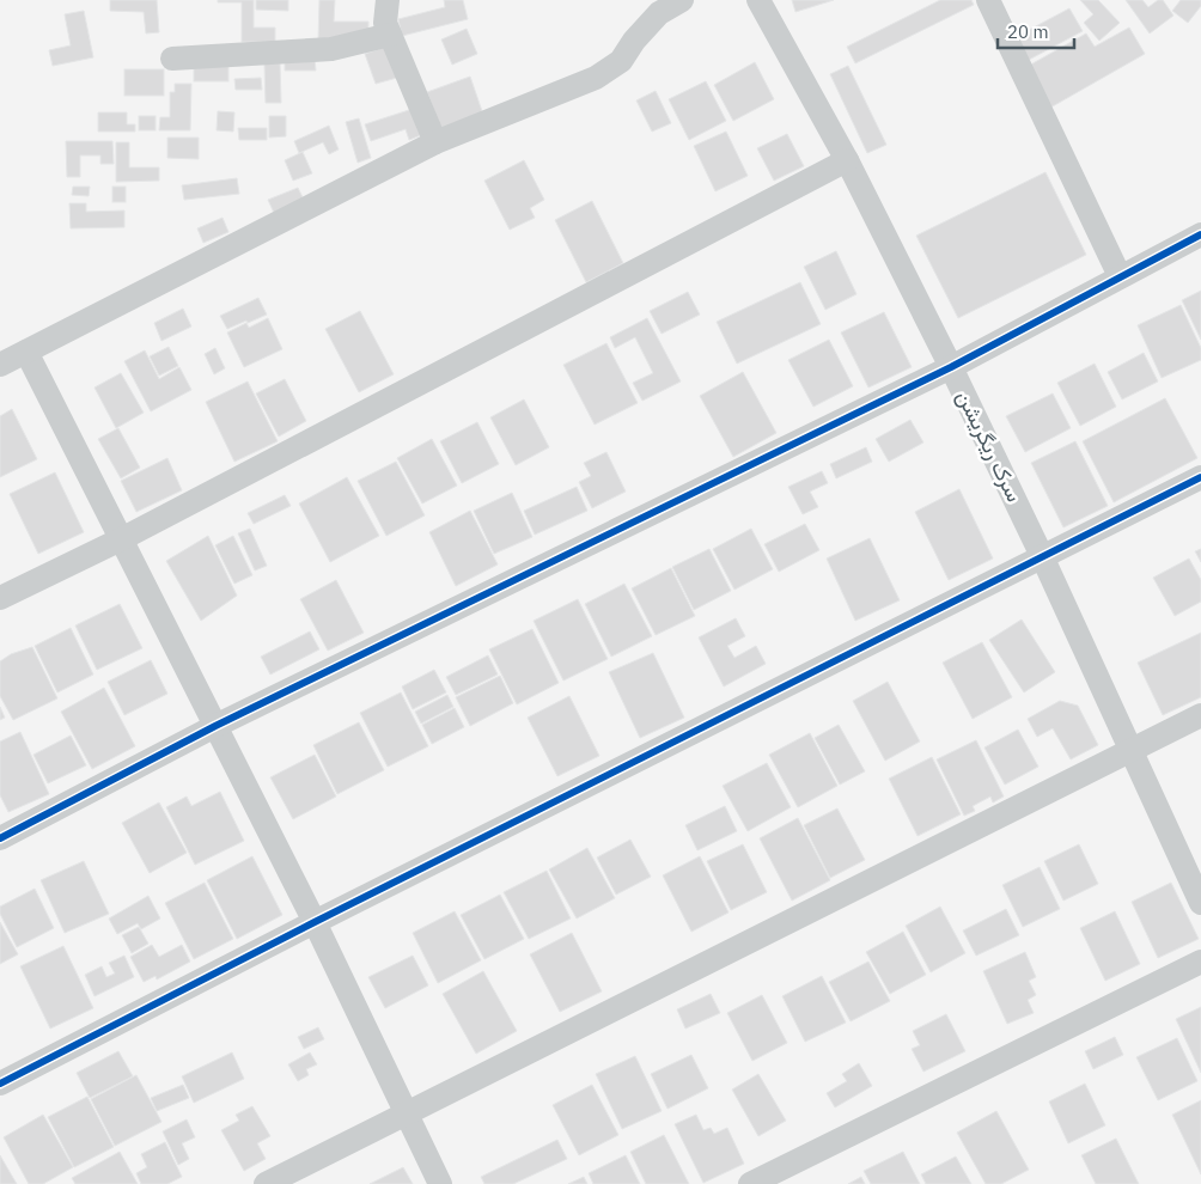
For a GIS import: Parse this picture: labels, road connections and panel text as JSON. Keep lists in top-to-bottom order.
{
  "streets": {
    "street": ["سرک ریگریشن"]
  },
  "scale_bar": "20 m"
}
